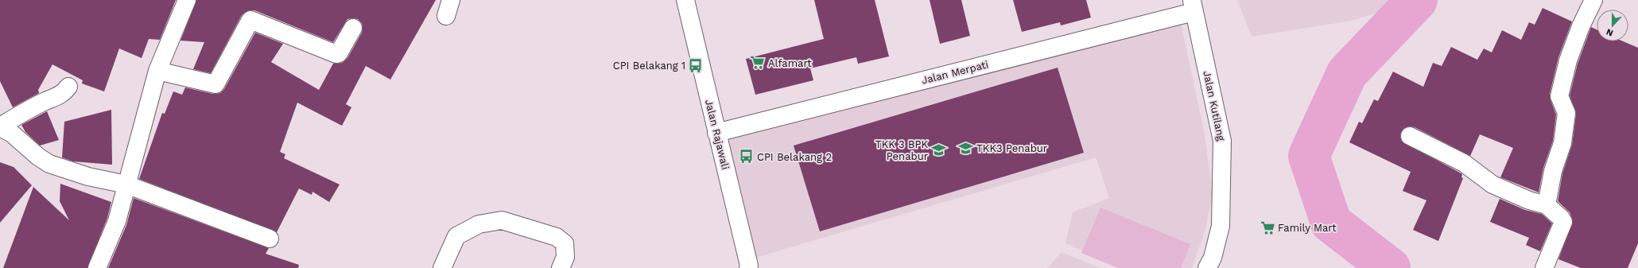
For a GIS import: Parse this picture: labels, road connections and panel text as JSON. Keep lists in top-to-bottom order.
{
  "streets": {
    "street": ["Jalan Merpati", "Jalan Kutilang", "Jalan Rajawali"]
  },
  "crossings": [
    ["Jalan Merpati", "Jalan Kutilang"],
    ["Jalan Merpati", "Jalan Rajawali"]
  ],
  "places": {
    "supermarket": ["Alfamart", "Family Mart"],
    "bus stop": ["CPI Belakang 1", "CPI Belakang 2"],
    "school or university": ["TKK3 Penabur", "TKK 3 BPK Penabur"]
  },
  "north": "bottom"
}
